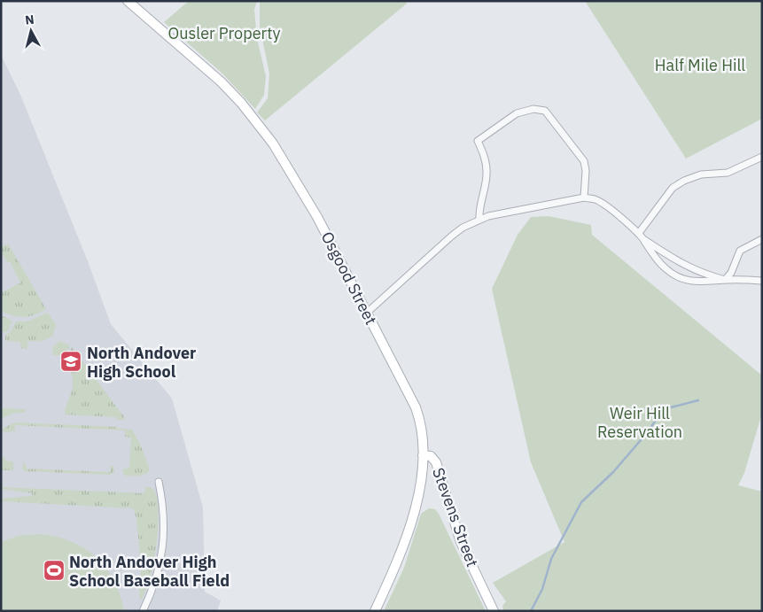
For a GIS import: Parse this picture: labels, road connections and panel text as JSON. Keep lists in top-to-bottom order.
{
  "streets": {
    "street": ["Osgood Street", "Stevens Street"]
  },
  "crossings": [
    ["Osgood Street", "Stevens Street"]
  ],
  "parks": ["Ousler Property", "Half Mile Hill", "Weir Hill Reservation"],
  "places": {
    "school or university": ["North Andover High School"],
    "sports": ["North Andover High School Baseball Field"]
  },
  "north": "top"
}
